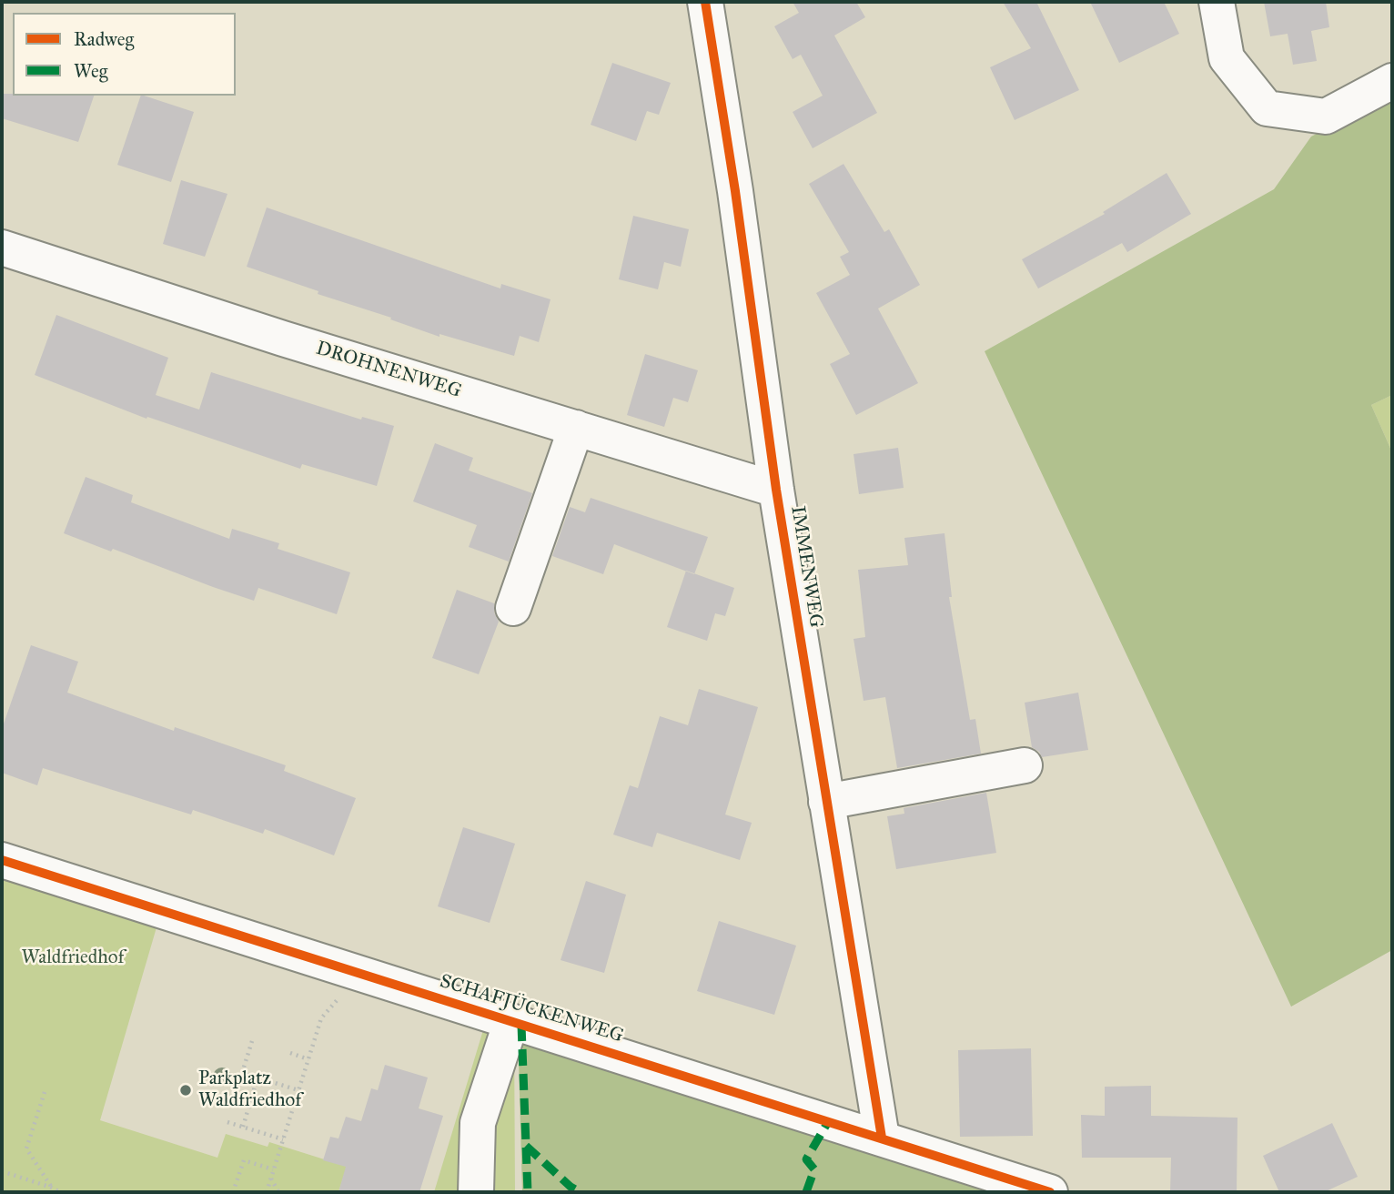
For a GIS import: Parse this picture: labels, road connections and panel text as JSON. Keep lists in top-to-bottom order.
{
  "streets": {
    "street": ["DROHNENWEG", "IMMENWEG", "SCHAFJÜCKENWEG"]
  },
  "crossings": [
    ["DROHNENWEG", "IMMENWEG"],
    ["IMMENWEG", "SCHAFJÜCKENWEG"]
  ],
  "parks": ["Waldfriedhof"],
  "places": ["Parkplatz Waldfriedhof"],
  "legend": ["Radweg", "Weg"]
}
